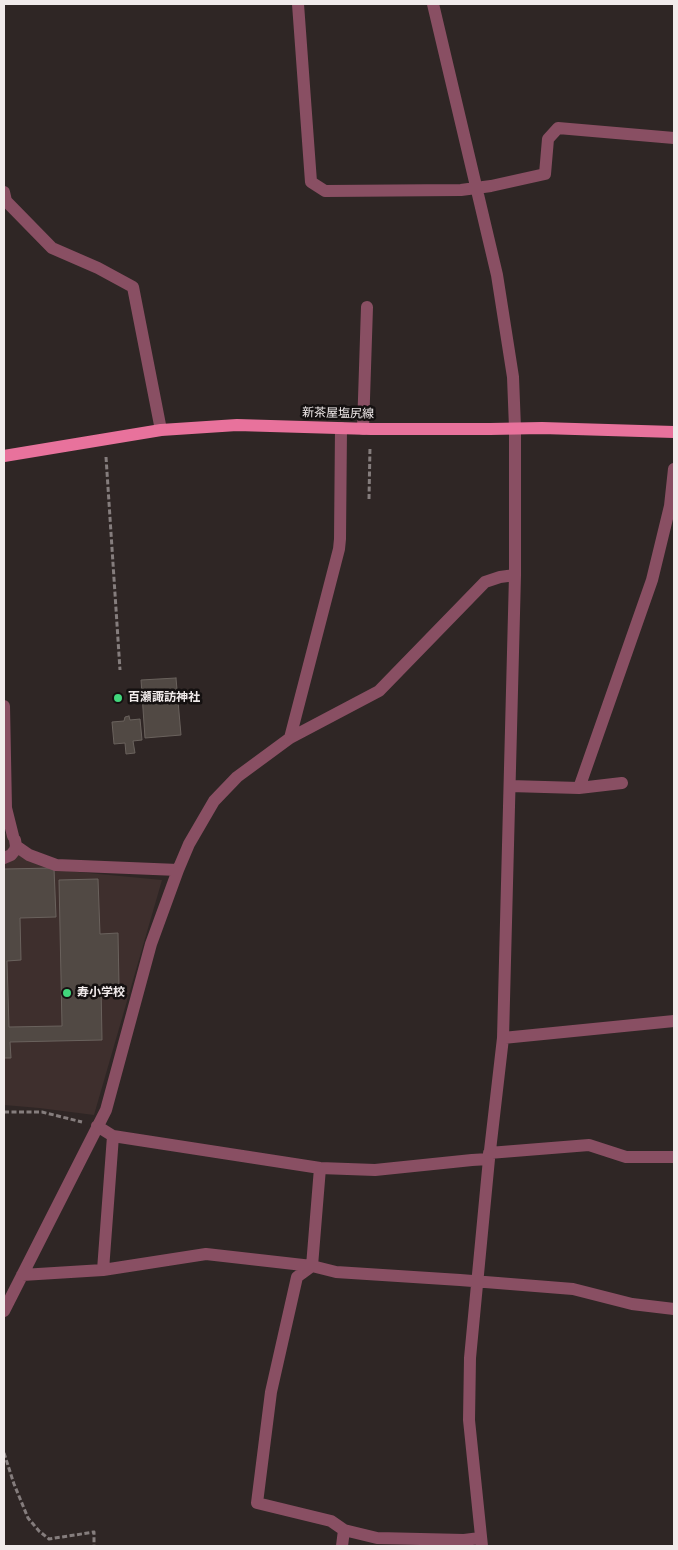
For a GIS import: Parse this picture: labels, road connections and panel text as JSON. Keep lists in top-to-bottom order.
{
  "streets": {
    "main road": ["新茶屋塩尻線"]
  },
  "places": ["百瀬諏訪神社", "寿小学校"]
}
